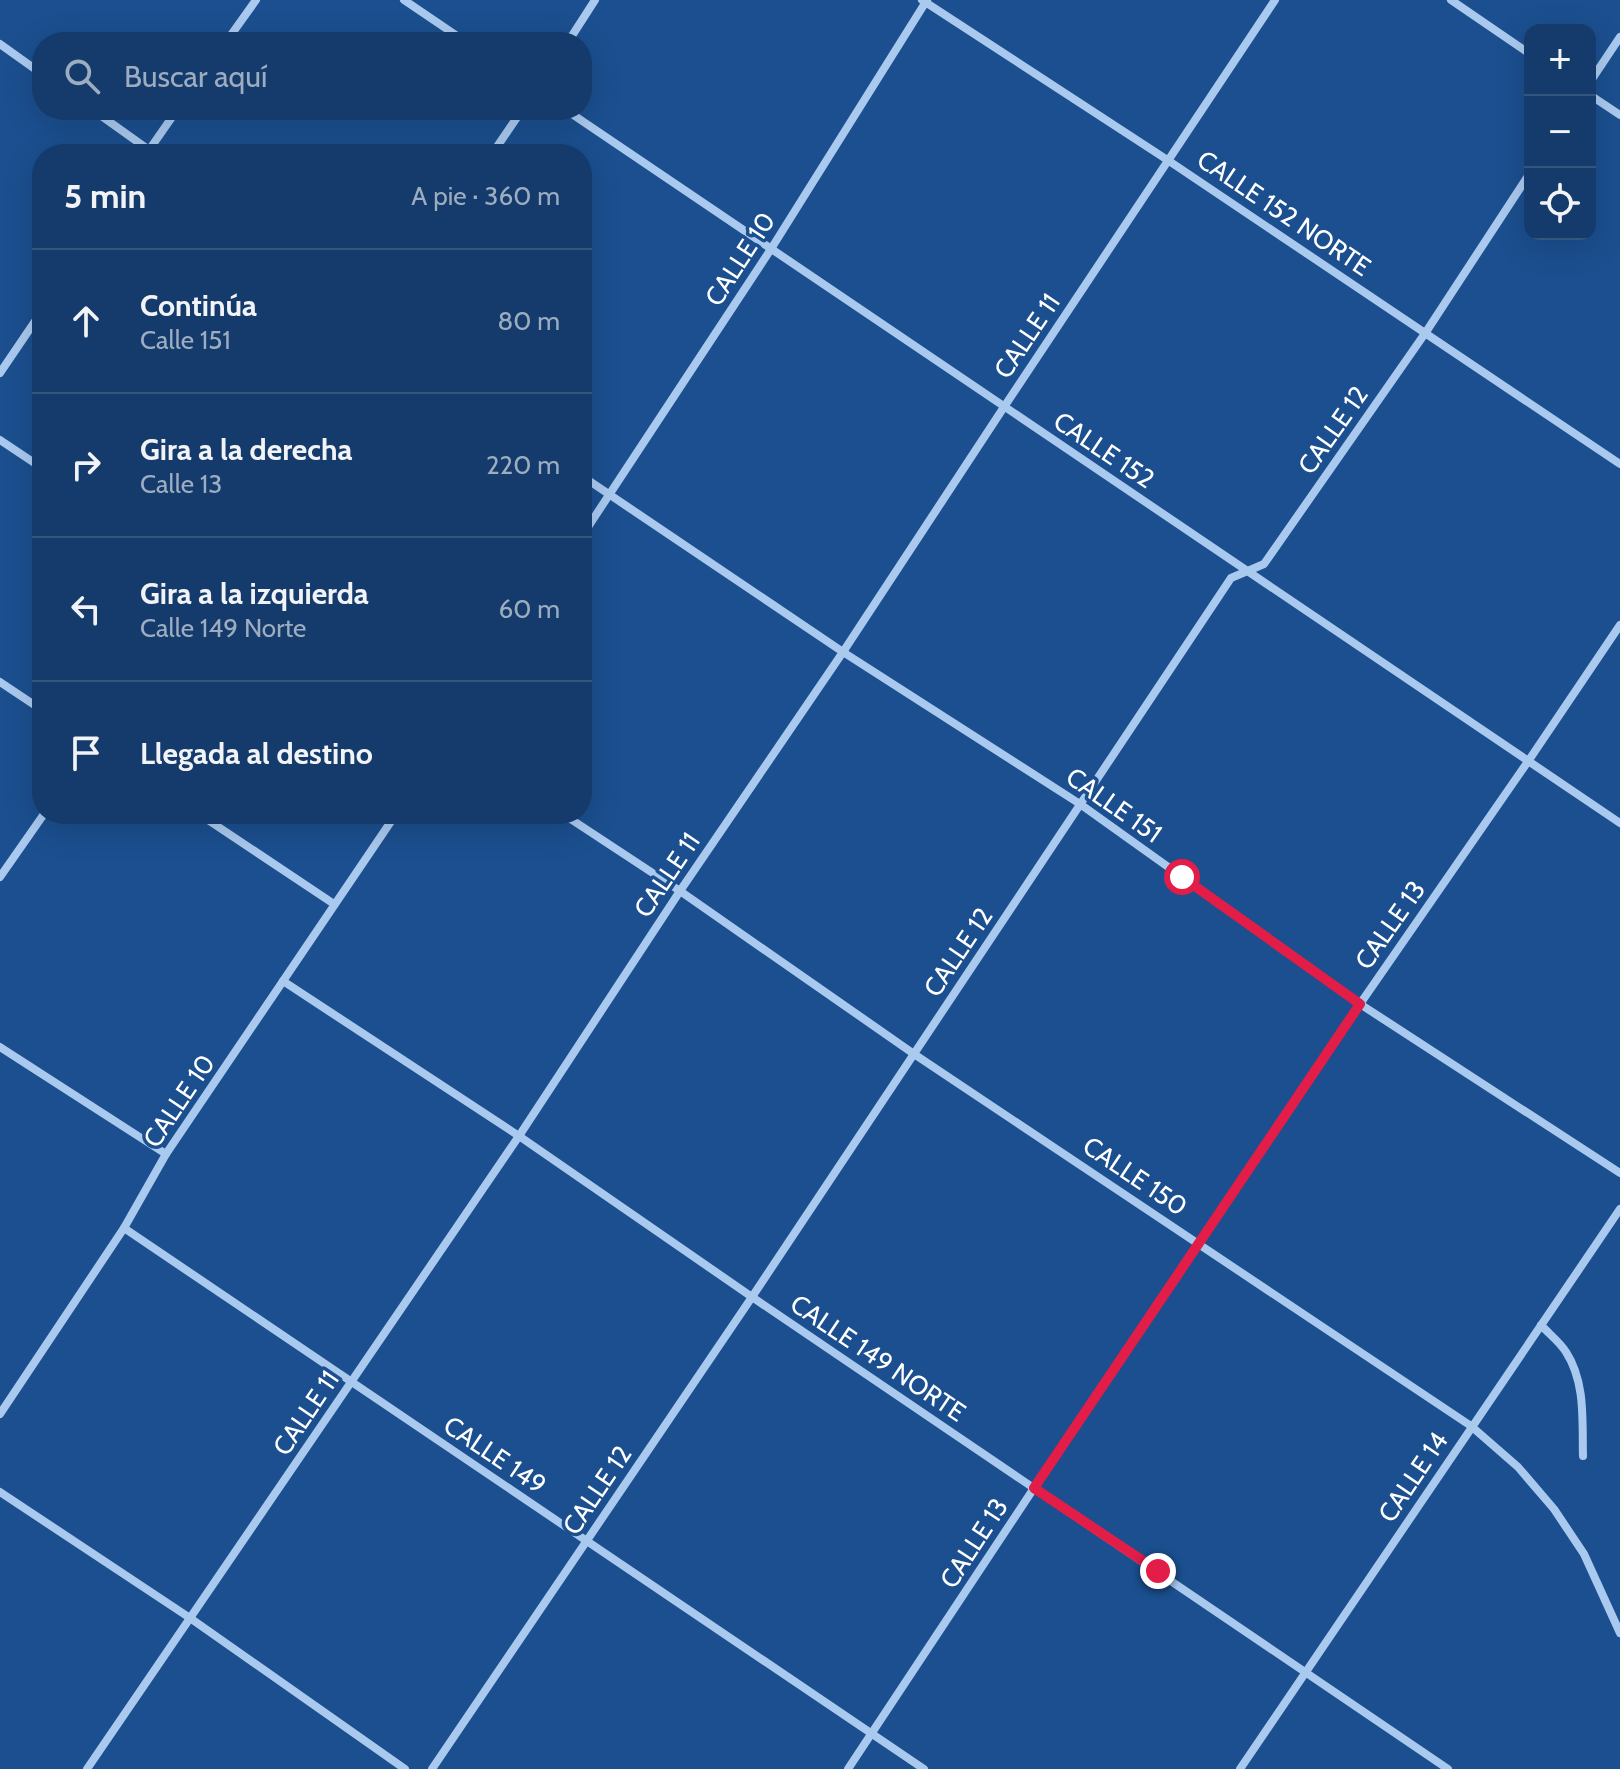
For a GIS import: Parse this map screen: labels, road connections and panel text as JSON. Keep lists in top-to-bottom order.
{
  "streets": {
    "street": [
      "CALLE 152 NORTE",
      "CALLE 10",
      "CALLE 11",
      "CALLE 12",
      "CALLE 152",
      "CALLE 151",
      "CALLE 13",
      "CALLE 150",
      "CALLE 149 NORTE",
      "CALLE 149",
      "CALLE 14"
    ]
  },
  "crossings": [
    ["CALLE 152 NORTE", "CALLE 10"],
    ["CALLE 152 NORTE", "CALLE 11"],
    ["CALLE 152 NORTE", "CALLE 12"],
    ["CALLE 10", "CALLE 152"],
    ["CALLE 10", "CALLE 151"],
    ["CALLE 10", "CALLE 149 NORTE"],
    ["CALLE 10", "CALLE 149"],
    ["CALLE 11", "CALLE 152"],
    ["CALLE 11", "CALLE 151"],
    ["CALLE 11", "CALLE 150"],
    ["CALLE 11", "CALLE 149 NORTE"],
    ["CALLE 11", "CALLE 149"],
    ["CALLE 12", "CALLE 152"],
    ["CALLE 12", "CALLE 151"],
    ["CALLE 12", "CALLE 150"],
    ["CALLE 12", "CALLE 149 NORTE"],
    ["CALLE 12", "CALLE 149"],
    ["CALLE 152", "CALLE 13"],
    ["CALLE 151", "CALLE 13"],
    ["CALLE 13", "CALLE 150"],
    ["CALLE 13", "CALLE 149 NORTE"],
    ["CALLE 13", "CALLE 149"],
    ["CALLE 150", "CALLE 14"],
    ["CALLE 149 NORTE", "CALLE 14"]
  ],
  "page": {
    "map_buttons": ["+", "−"],
    "search": "Buscar aquí",
    "heading": ["5 min", "A pie · 360 m"],
    "list": [
      ["Continúa", "Calle 151", "80 m"],
      ["Gira a la derecha", "Calle 13", "220 m"],
      ["Gira a la izquierda", "Calle 149 Norte", "60 m"],
      "Llegada al destino"
    ]
  }
}
